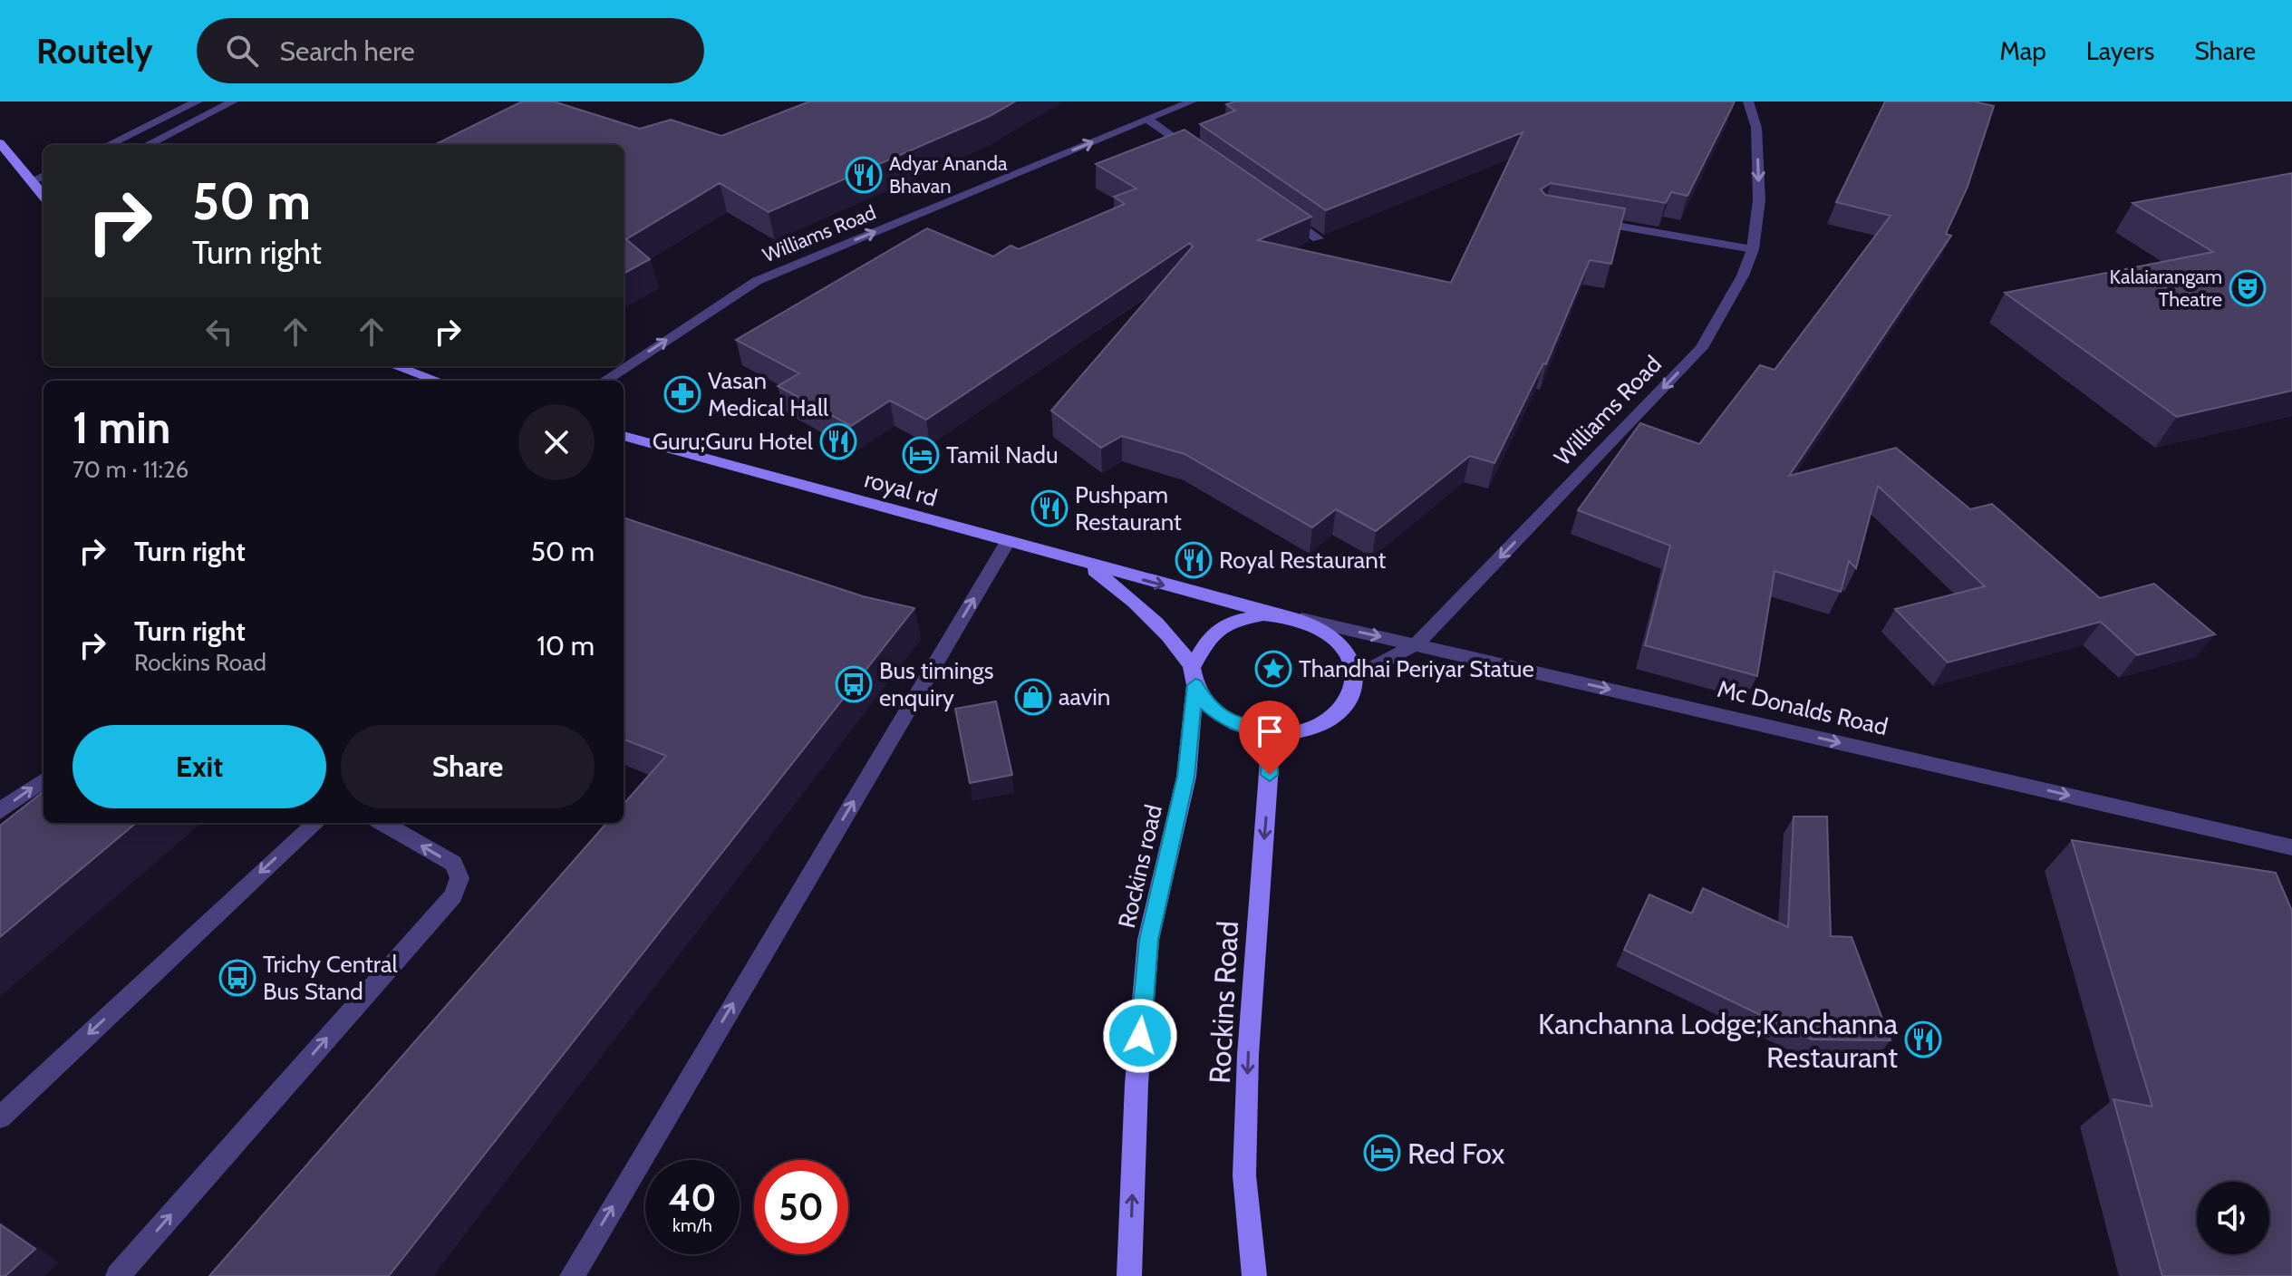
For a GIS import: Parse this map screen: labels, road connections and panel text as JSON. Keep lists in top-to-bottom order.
{
  "streets": {
    "main road": ["royal rd", "Rockins road", "Rockins Road"],
    "street": ["Williams Road", "Mc Donalds Road"]
  },
  "crossings": [
    ["Williams Road", "royal rd"],
    ["Williams Road", "Mc Donalds Road"],
    ["Williams Road", "Rockins road"],
    ["Williams Road", "Rockins Road"],
    ["royal rd", "Mc Donalds Road"],
    ["royal rd", "Rockins road"],
    ["royal rd", "Rockins Road"],
    ["Mc Donalds Road", "Rockins road"],
    ["Mc Donalds Road", "Rockins Road"],
    ["Rockins road", "Rockins Road"]
  ],
  "one_way": ["Mc Donalds Road", "Rockins road", "Rockins Road"],
  "places": {
    "restaurant": [
      "Adyar Ananda Bhavan",
      "Guru;Guru Hotel",
      "Pushpam Restaurant",
      "Royal Restaurant",
      "Kanchanna Lodge;Kanchanna Restaurant"
    ],
    "theatre": ["Kalaiarangam Theatre"],
    "pharmacy": ["Vasan Medical Hall"],
    "hotel": ["Tamil Nadu", "Red Fox"],
    "place": ["Thandhai Periyar Statue"],
    "bus stop": ["Bus timings enquiry", "Trichy Central Bus Stand"],
    "shop": ["aavin"]
  },
  "page": {
    "header": "Routely",
    "search": "Search here",
    "nav": ["Map", "Layers", "Share"],
    "turn": ["50 m", "Turn right"],
    "heading": ["1 min", "70 m · 11:26"],
    "list": [
      {
        "name": "Turn right",
        "value": "50 m"
      },
      {
        "name": "Turn right",
        "note": "Rockins Road",
        "value": "10 m"
      }
    ],
    "buttons": ["Exit", "Share"],
    "speed": "40 km/h",
    "limit": "50"
  }
}
